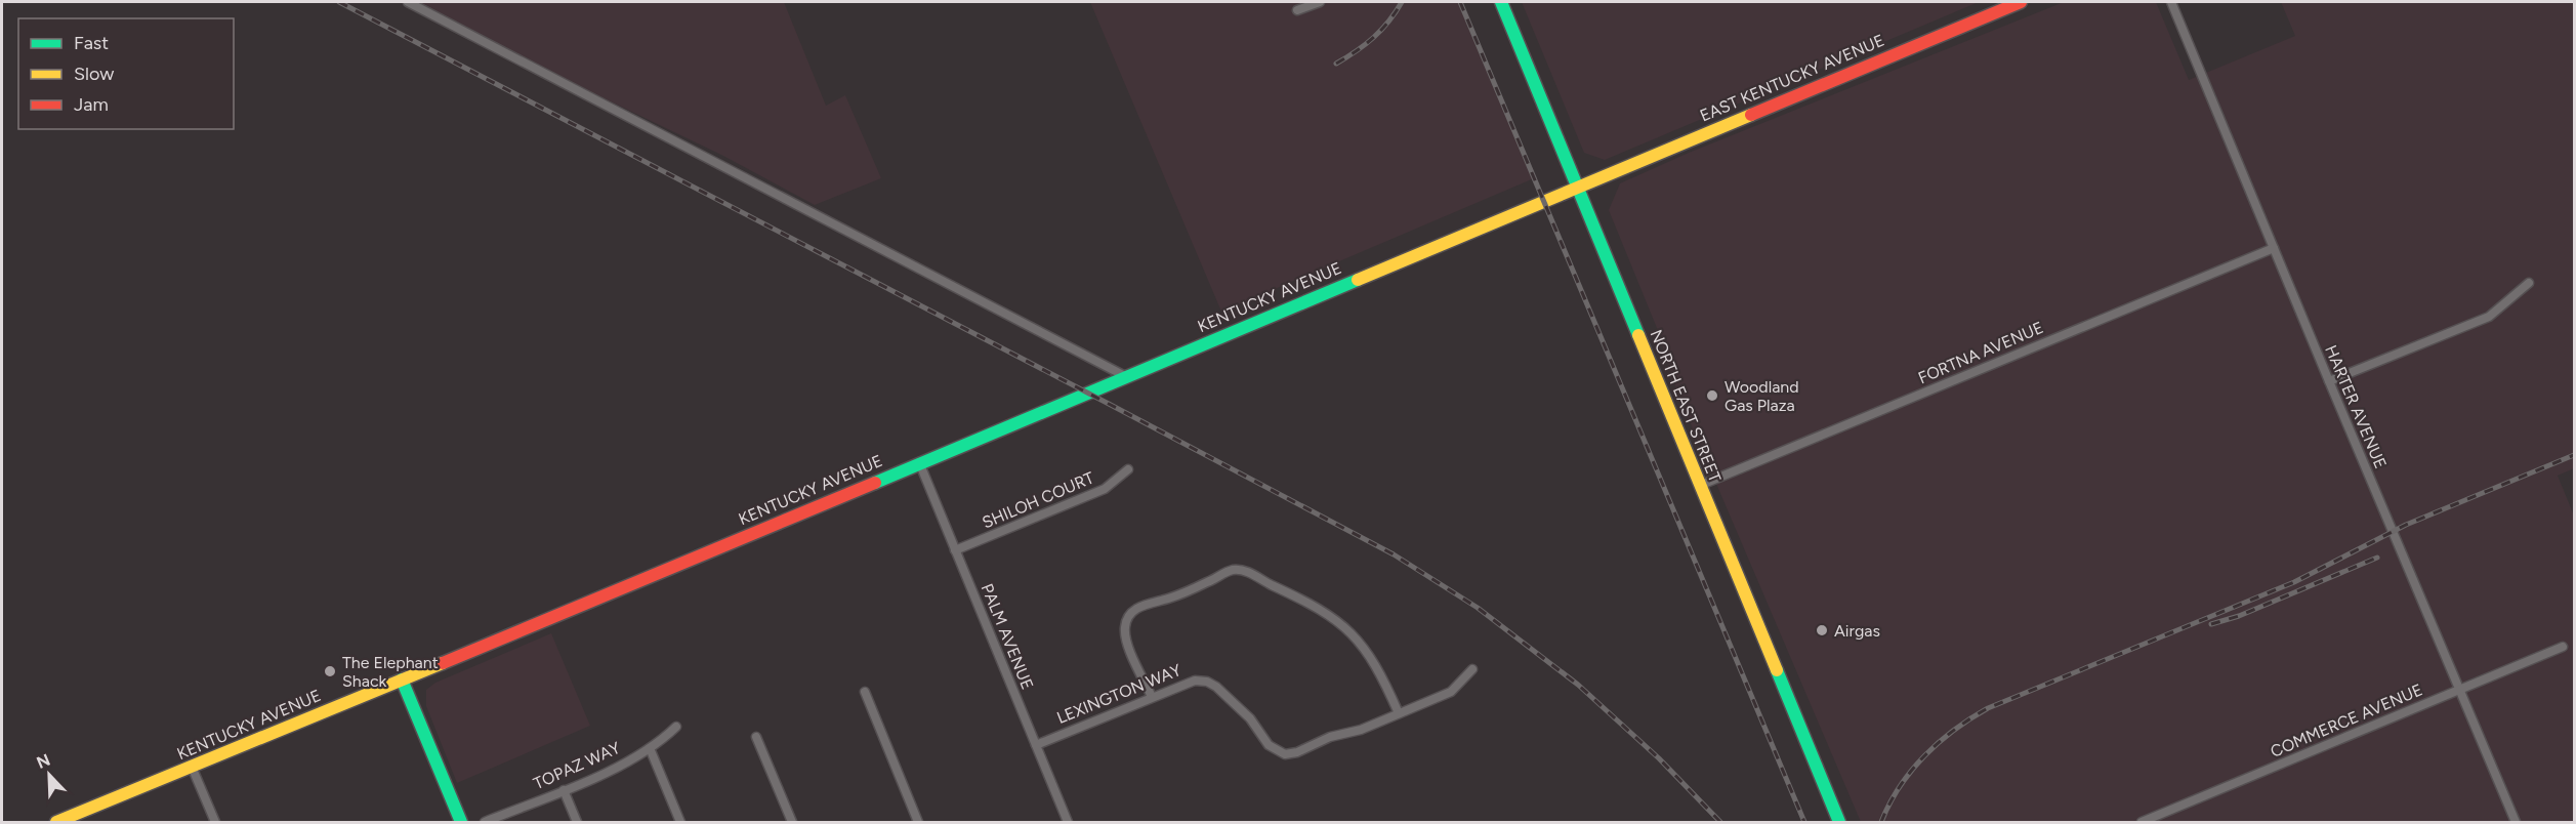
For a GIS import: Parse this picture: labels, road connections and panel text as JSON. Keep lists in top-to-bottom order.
{
  "streets": {
    "street": [
      "EAST KENTUCKY AVENUE",
      "KENTUCKY AVENUE",
      "FORTNA AVENUE",
      "NORTH EAST STREET",
      "HARTER AVENUE",
      "SHILOH COURT",
      "PALM AVENUE",
      "LEXINGTON WAY",
      "COMMERCE AVENUE",
      "TOPAZ WAY"
    ]
  },
  "crossings": [
    ["EAST KENTUCKY AVENUE", "KENTUCKY AVENUE"],
    ["EAST KENTUCKY AVENUE", "NORTH EAST STREET"],
    ["KENTUCKY AVENUE", "NORTH EAST STREET"],
    ["KENTUCKY AVENUE", "PALM AVENUE"],
    ["FORTNA AVENUE", "NORTH EAST STREET"],
    ["FORTNA AVENUE", "HARTER AVENUE"],
    ["HARTER AVENUE", "COMMERCE AVENUE"],
    ["SHILOH COURT", "PALM AVENUE"],
    ["PALM AVENUE", "LEXINGTON WAY"]
  ],
  "places": ["Woodland Gas Plaza", "Airgas", "The Elephant Shack"],
  "legend": ["Fast", "Slow", "Jam"],
  "north": "top left"
}
